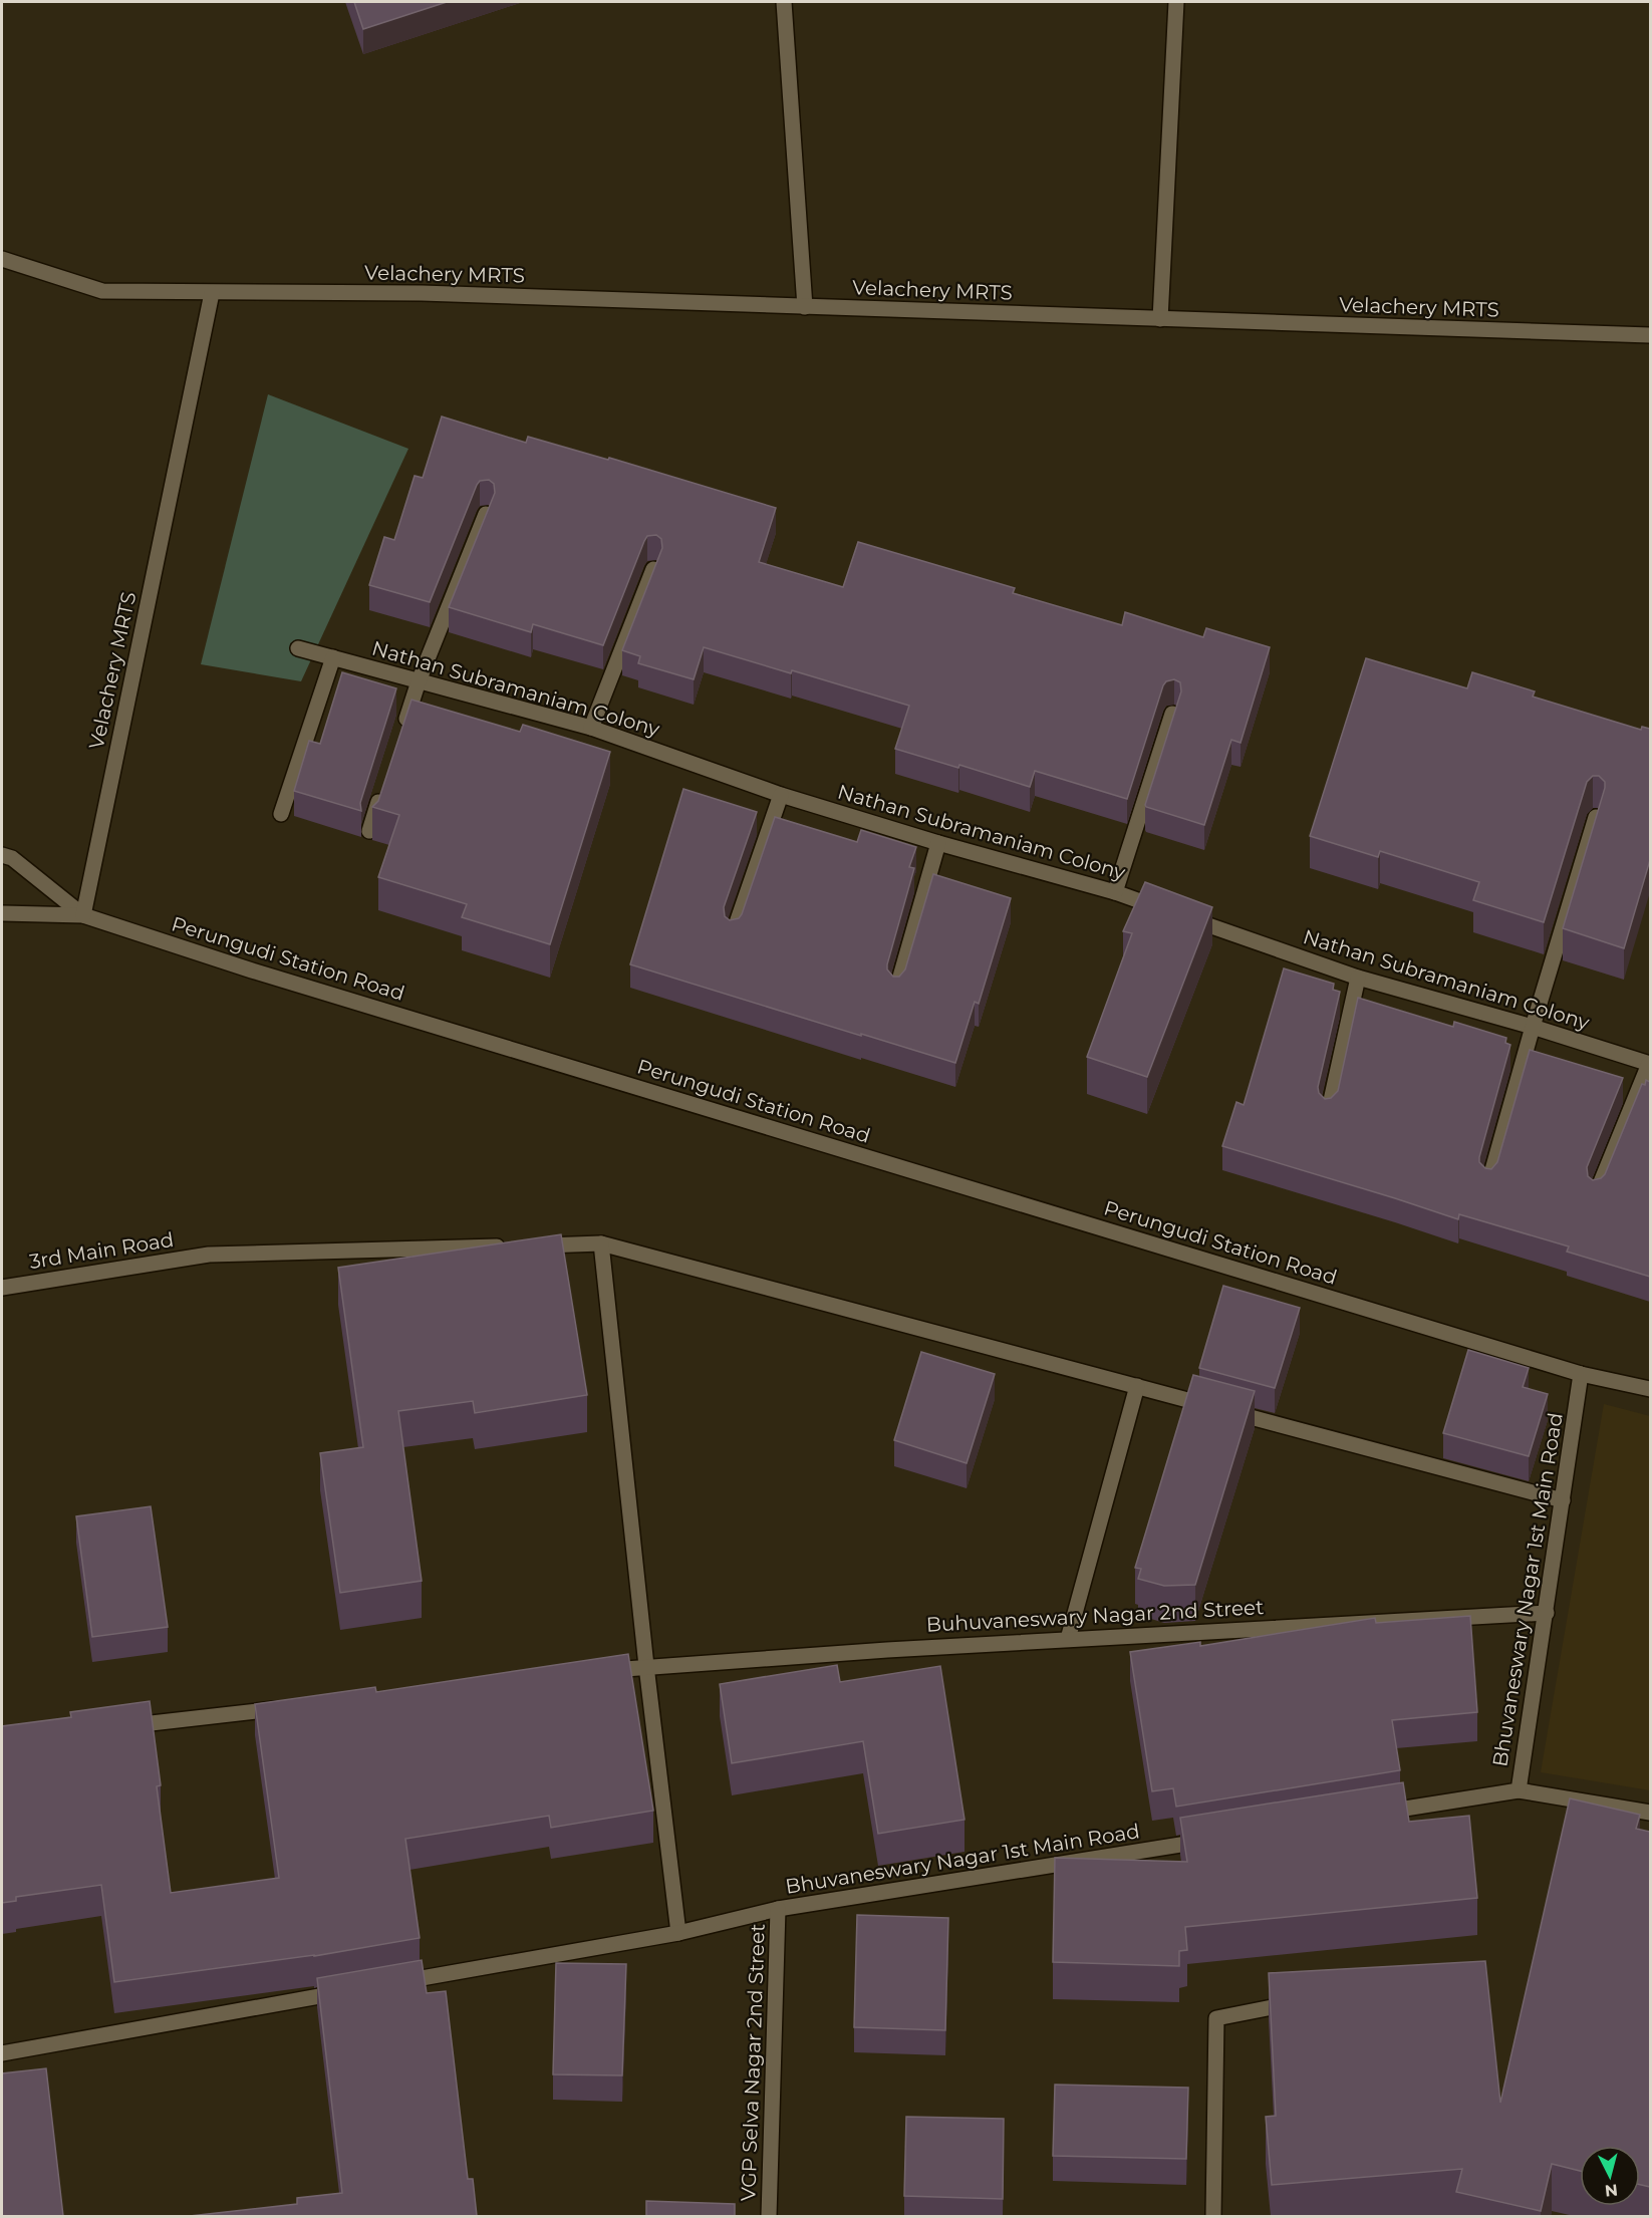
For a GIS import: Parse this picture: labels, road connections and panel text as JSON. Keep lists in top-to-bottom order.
{
  "streets": {
    "street": [
      "Velachery MRTS",
      "Nathan Subramaniam Colony",
      "Perungudi Station Road",
      "3rd Main Road",
      "Bhuvaneswary Nagar 1st Main Road",
      "Buhuvaneswary Nagar 2nd Street",
      "VGP Selva Nagar 2nd Street"
    ]
  },
  "crossings": [
    ["Velachery MRTS", "Perungudi Station Road"],
    ["Perungudi Station Road", "Bhuvaneswary Nagar 1st Main Road"],
    ["Bhuvaneswary Nagar 1st Main Road", "Buhuvaneswary Nagar 2nd Street"],
    ["Bhuvaneswary Nagar 1st Main Road", "VGP Selva Nagar 2nd Street"]
  ],
  "north": "bottom"
}
